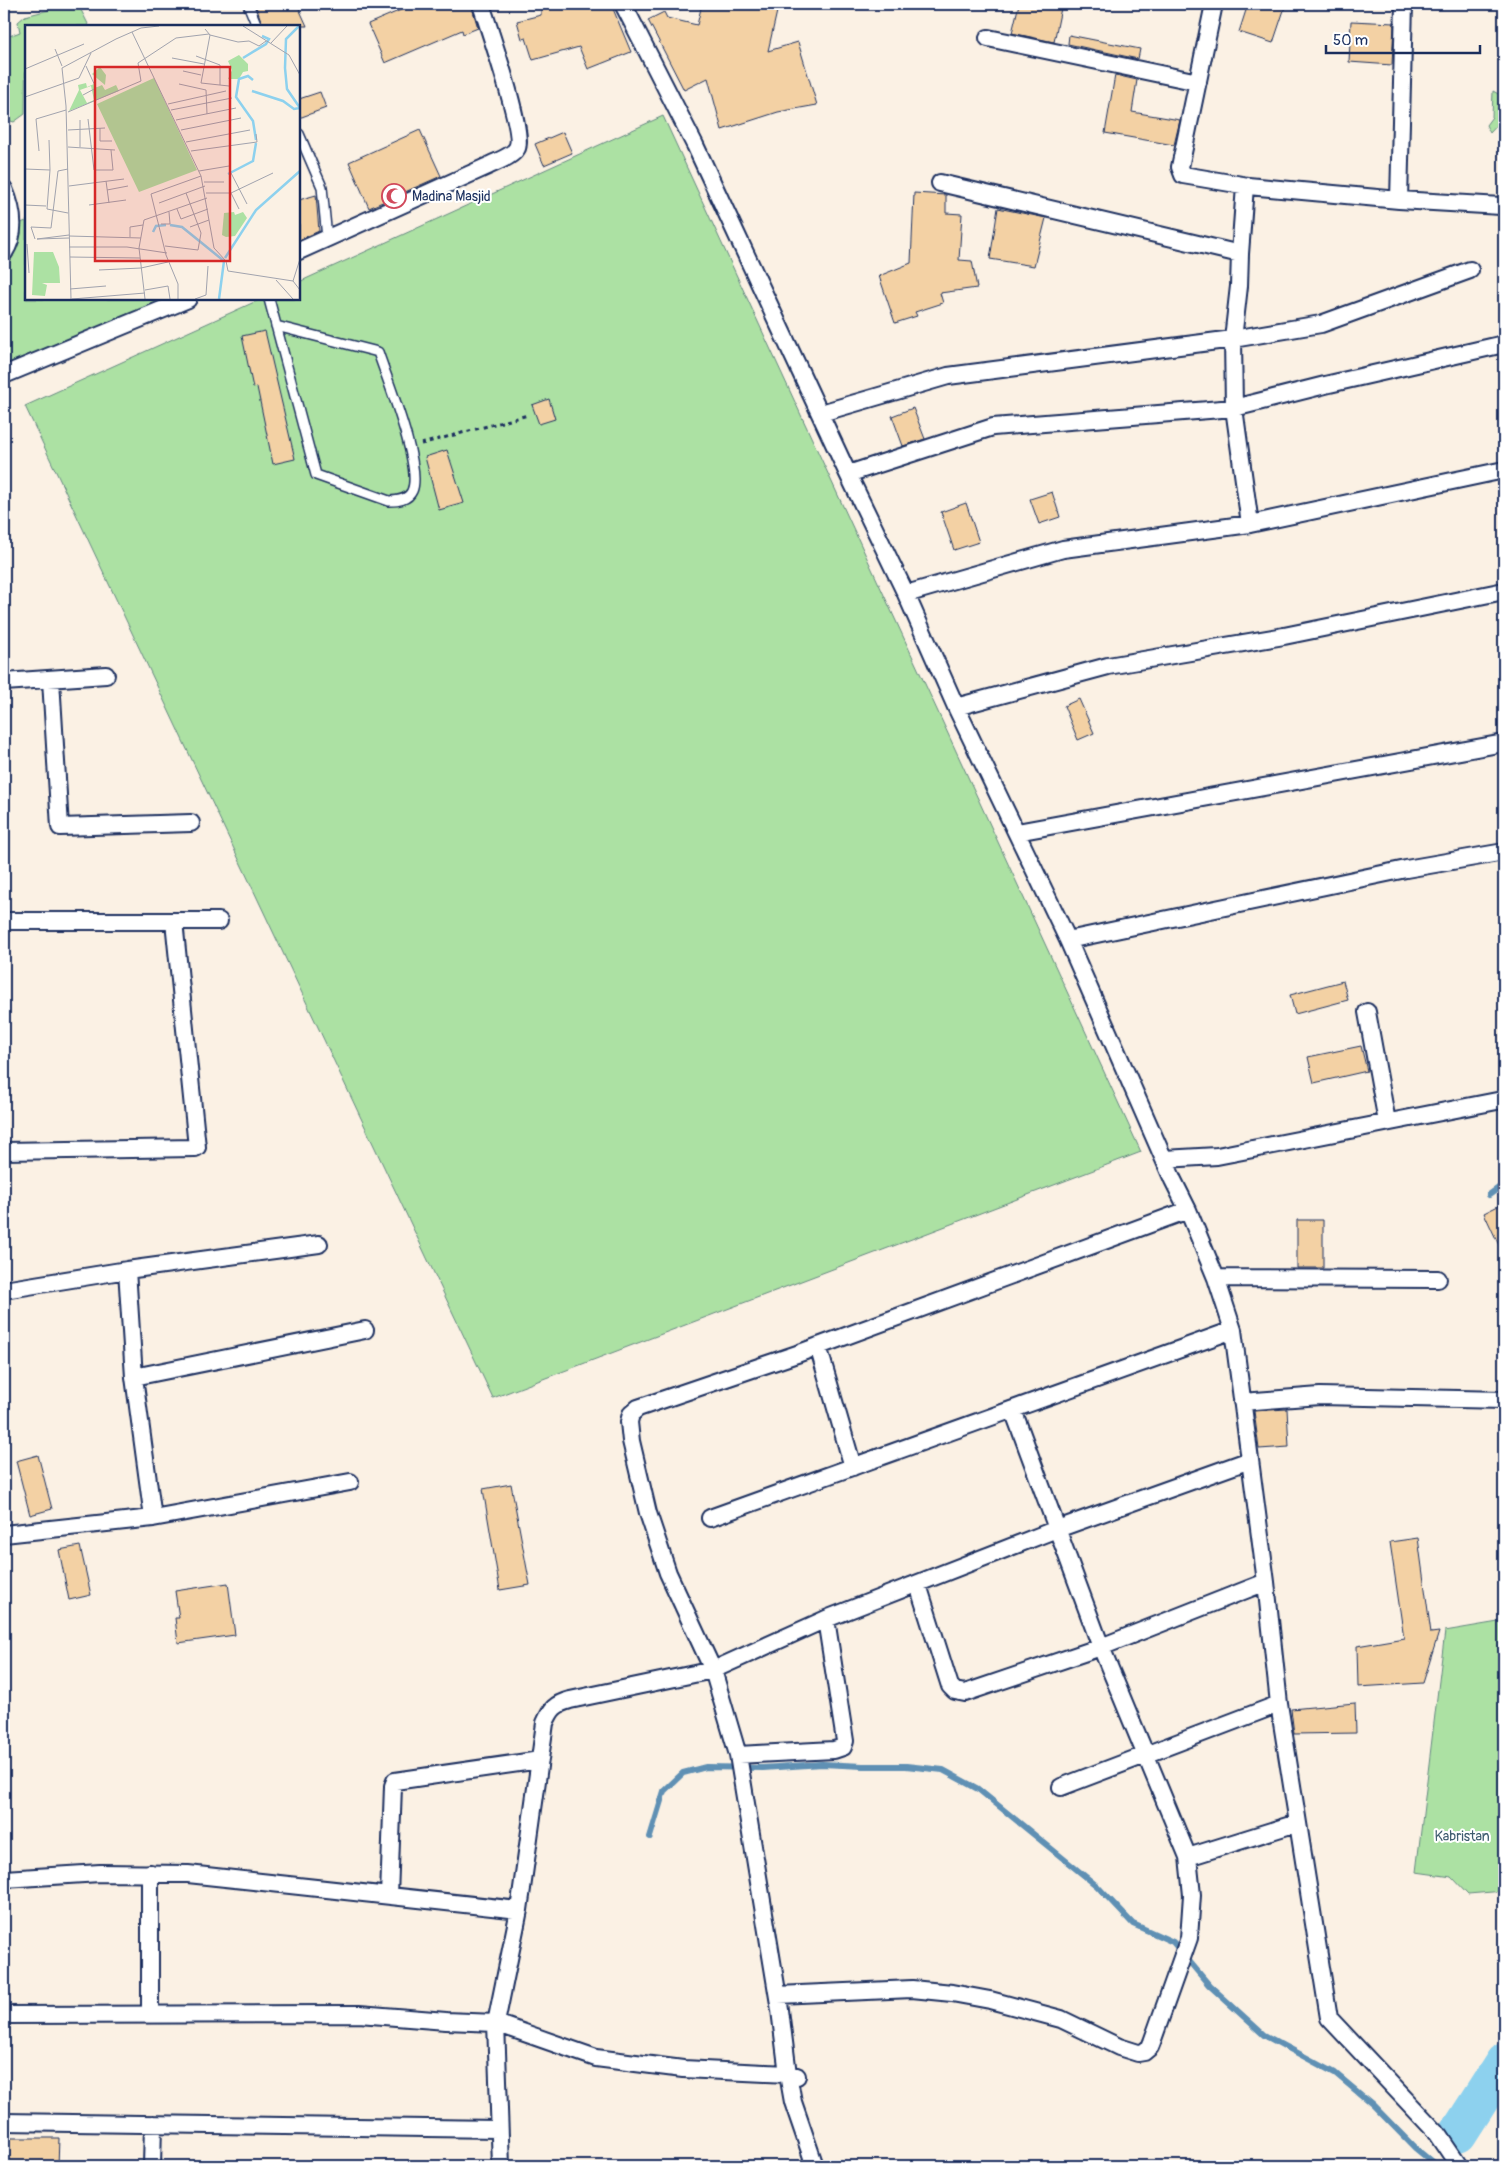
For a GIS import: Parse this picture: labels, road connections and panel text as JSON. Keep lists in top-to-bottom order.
{
  "parks": ["Kabristan"],
  "places": {
    "mosque": ["Madina Masjid"]
  },
  "scale_bar": "50 m"
}
